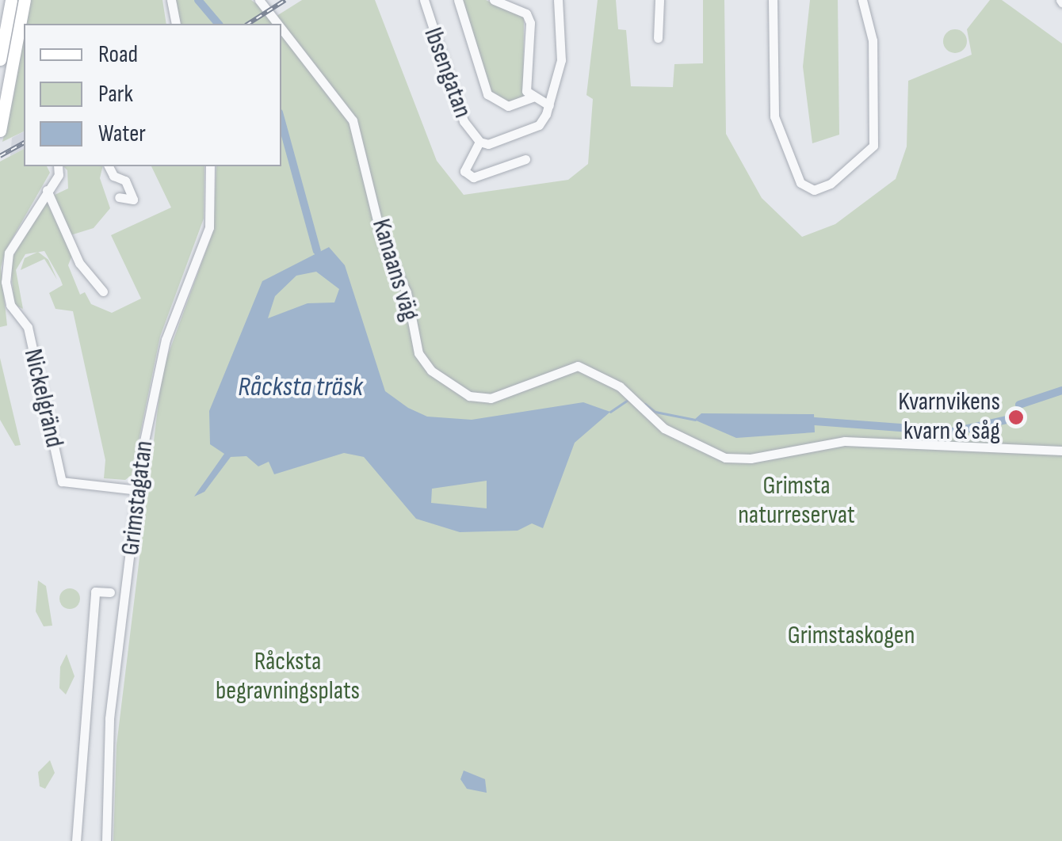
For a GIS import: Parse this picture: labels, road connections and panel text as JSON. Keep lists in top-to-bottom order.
{
  "streets": {
    "street": [
      "Ibsengatan",
      "Kanaans väg",
      "Nickelgränd",
      "Grimstagatan"
    ]
  },
  "crossings": [
    ["Nickelgränd", "Grimstagatan"]
  ],
  "water": ["Råcksta träsk"],
  "parks": ["Grimsta naturreservat", "Grimstaskogen", "Råcksta begravningsplats"],
  "places": ["Kvarnvikens kvarn & såg"],
  "legend": ["Road", "Park", "Water"]
}
